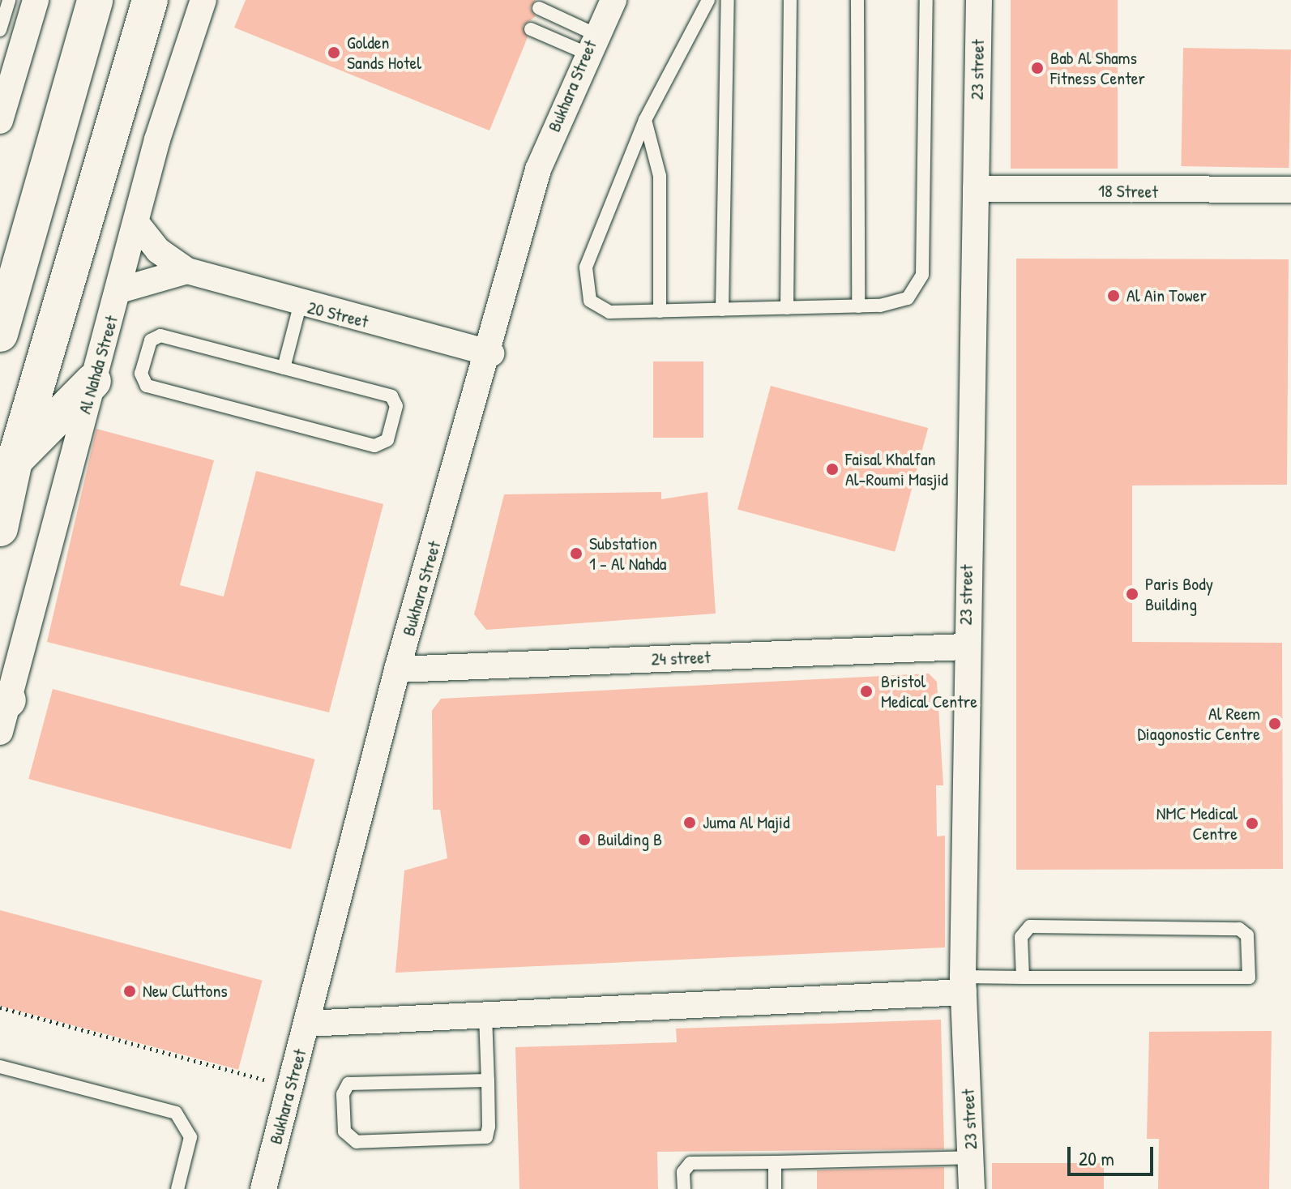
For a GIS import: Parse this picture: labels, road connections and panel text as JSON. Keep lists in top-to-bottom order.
{
  "streets": {
    "street": [
      "23 street",
      "Bukhara Street",
      "18 Street",
      "20 Street",
      "Al Nahda Street",
      "24 street"
    ]
  },
  "crossings": [
    ["23 street", "18 Street"],
    ["23 street", "24 street"],
    ["Bukhara Street", "20 Street"],
    ["Bukhara Street", "24 street"],
    ["20 Street", "Al Nahda Street"]
  ],
  "places": [
    "Golden Sands Hotel",
    "Bab Al Shams Fitness Center",
    "Al Ain Tower",
    "Faisal Khalfan Al-Roumi Masjid",
    "Substation 1 - Al Nahda",
    "Paris Body Building",
    "Bristol Medical Centre",
    "Al Reem Diagonostic Centre",
    "Juma Al Majid",
    "NMC Medical Centre",
    "Building B",
    "New Cluttons"
  ],
  "scale_bar": "20 m"
}
